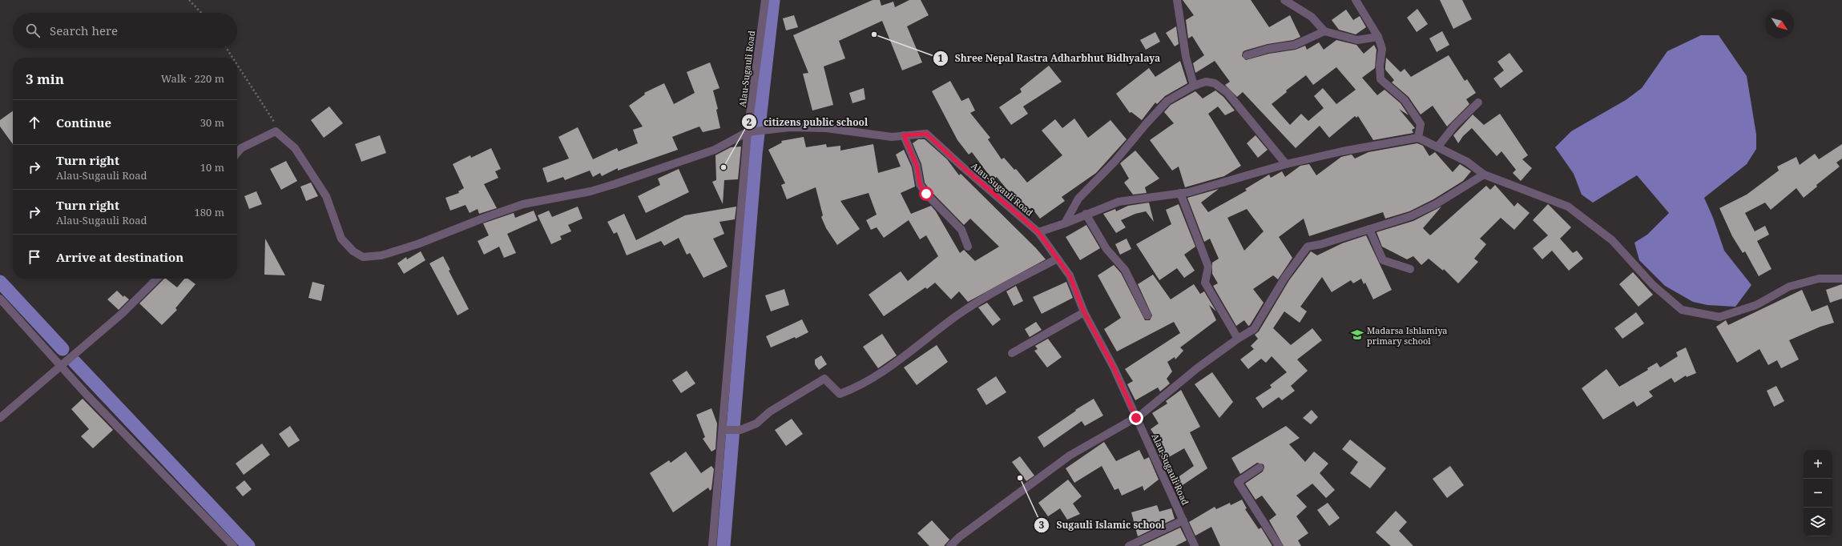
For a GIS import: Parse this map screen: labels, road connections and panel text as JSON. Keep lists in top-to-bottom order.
{
  "streets": {
    "street": ["Alau-Sugauli Road"]
  },
  "places": {
    "other": ["Shree Nepal Rastra Adharbhut Bidhyalaya", "citizens public school", "Sugauli Islamic school"],
    "school or university": ["Madarsa Ishlamiya primary school"]
  },
  "north": "bottom right",
  "page": {
    "search": "Search here",
    "heading": ["3 min", "Walk · 220 m"],
    "list": [
      ["Continue", "30 m"],
      ["Turn right", "Alau-Sugauli Road", "10 m"],
      ["Turn right", "Alau-Sugauli Road", "180 m"],
      "Arrive at destination"
    ],
    "map_buttons": ["+", "−"]
  }
}
